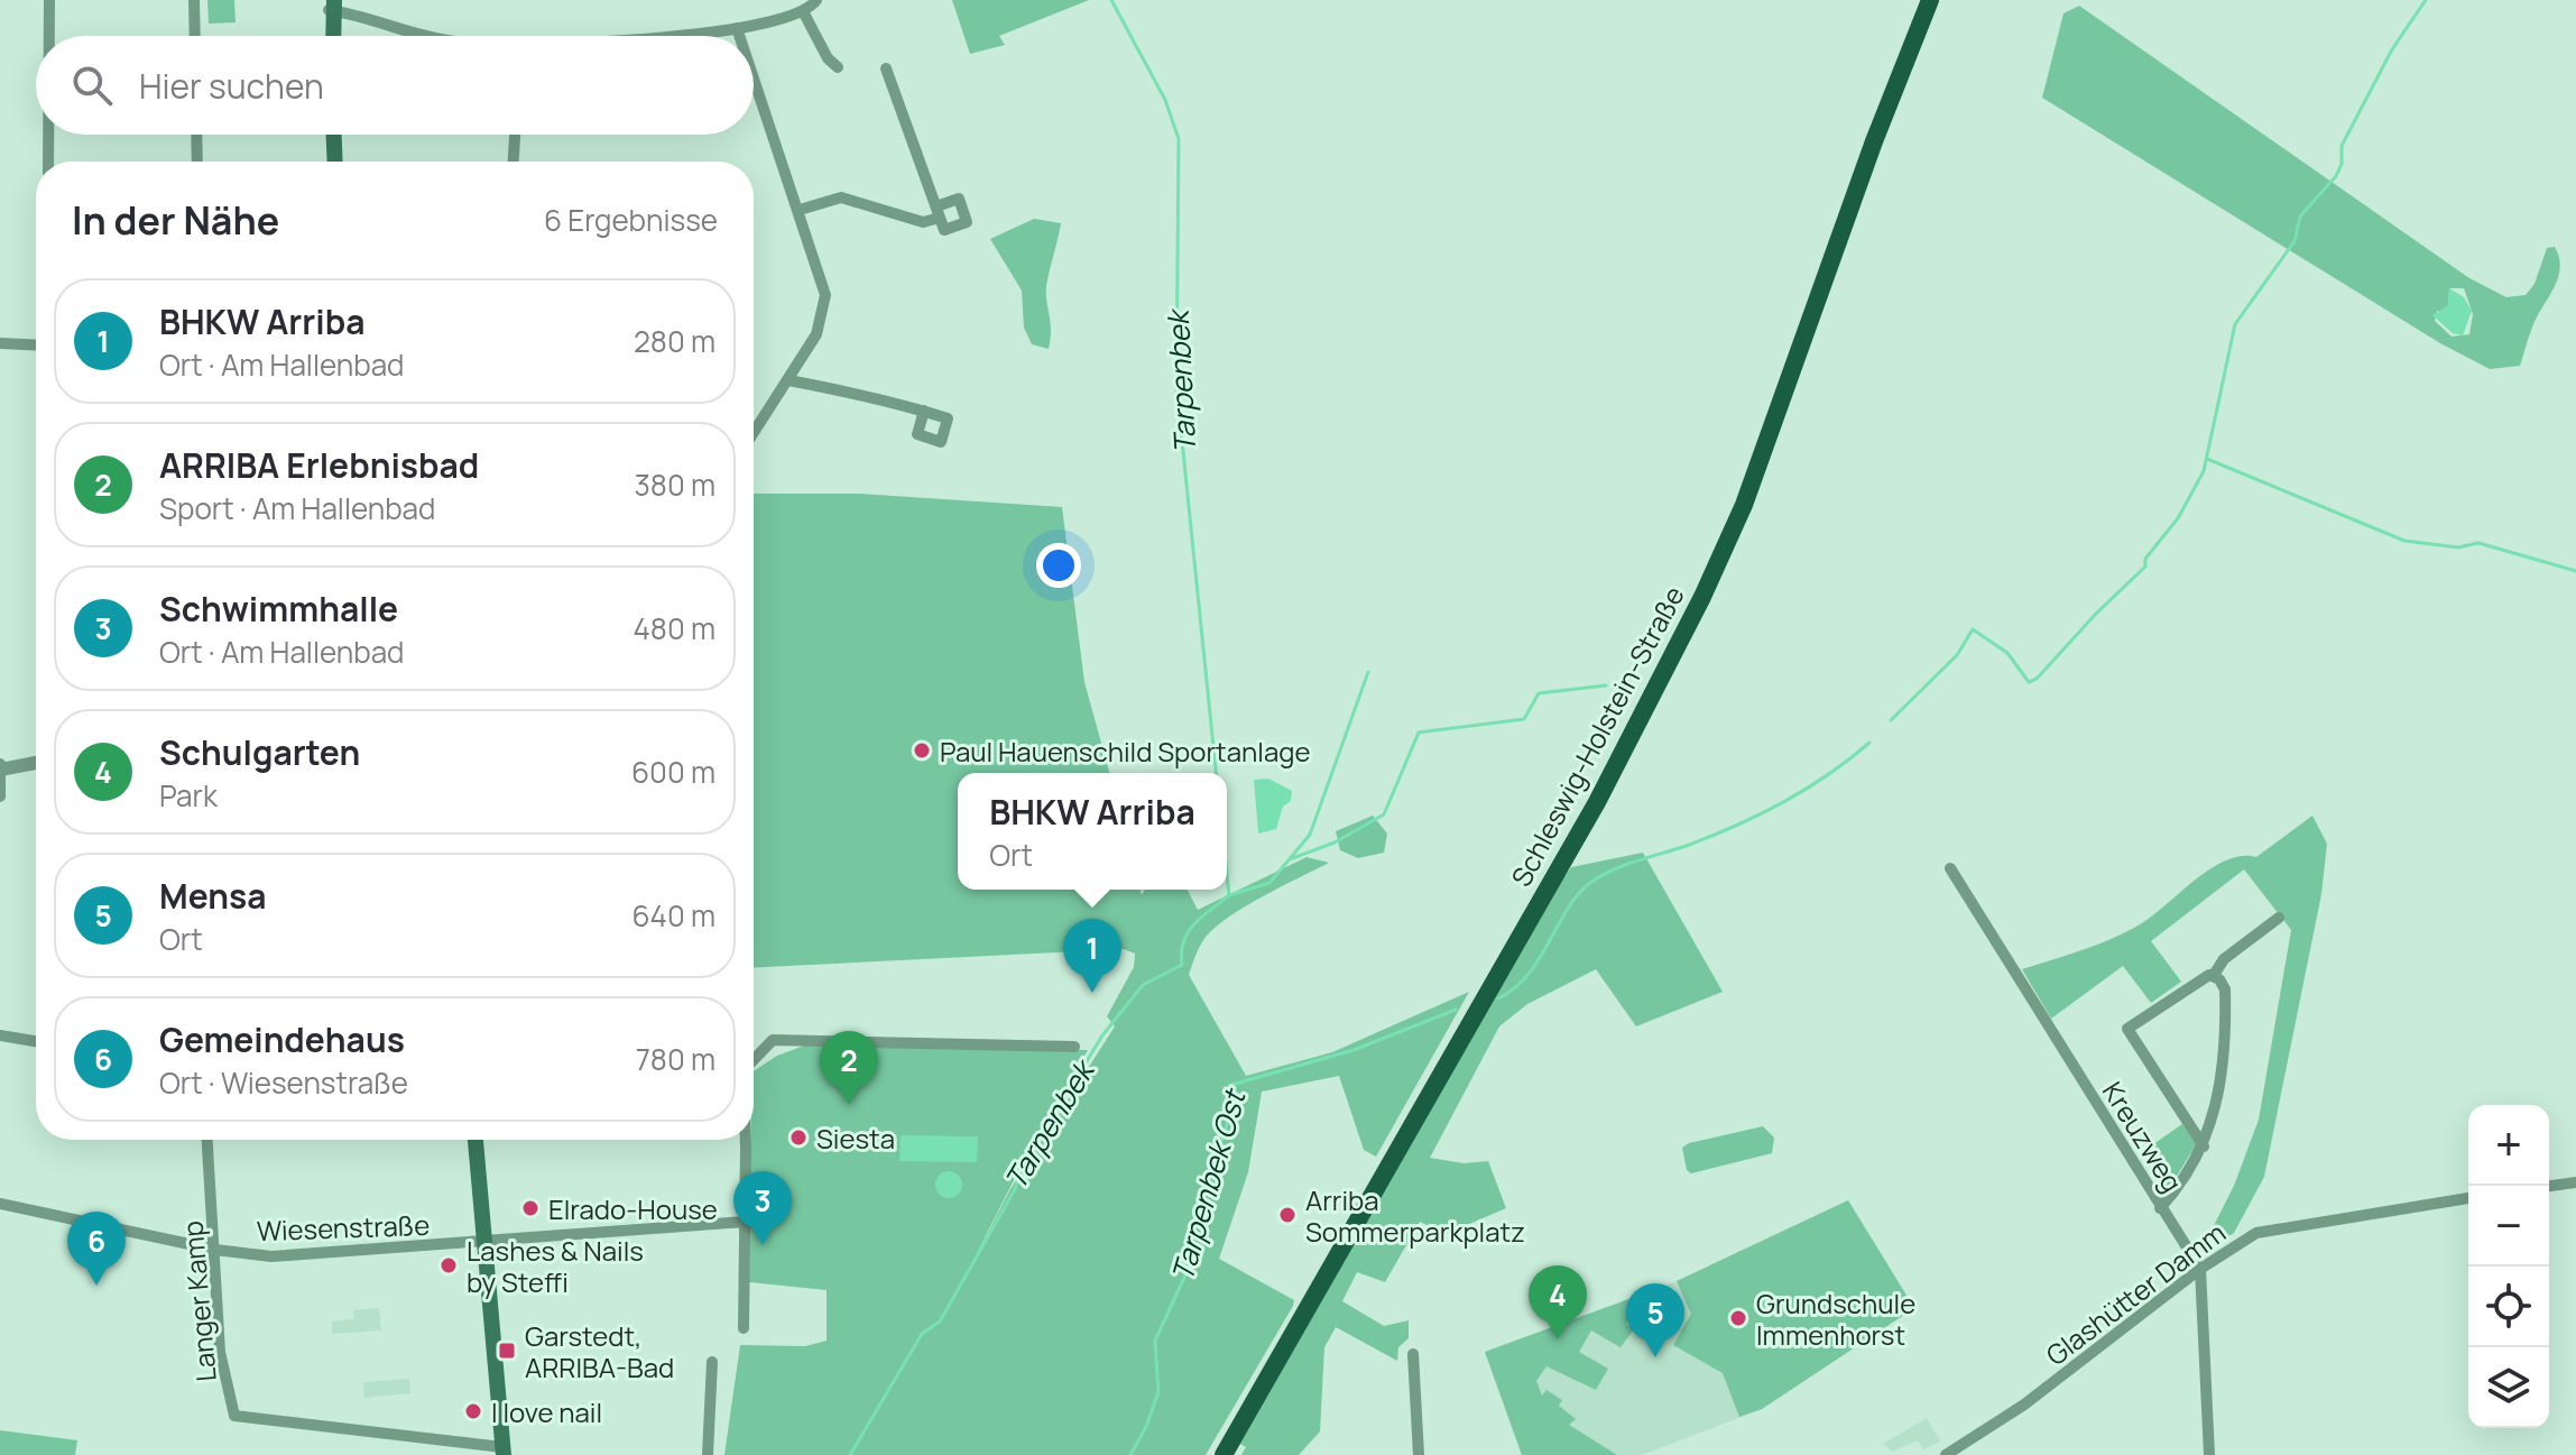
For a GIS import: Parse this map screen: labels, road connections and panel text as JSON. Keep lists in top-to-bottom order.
{
  "streets": {
    "main road": ["Schleswig-Holstein-Straße"],
    "street": [
      "Kreuzweg",
      "Wiesenstraße",
      "Glashütter Damm",
      "Langer Kamp"
    ]
  },
  "crossings": [
    ["Kreuzweg", "Glashütter Damm"],
    ["Wiesenstraße", "Langer Kamp"]
  ],
  "water": ["Tarpenbek", "Tarpenbek Ost"],
  "places": {
    "other": [
      "Paul Hauenschild Sportanlage",
      "Siesta",
      "Elrado-House",
      "Arriba Sommerparkplatz",
      "Lashes & Nails by Steffi",
      "Grundschule Immenhorst",
      "I love nail"
    ],
    "transit": ["Garstedt, ARRIBA-Bad"]
  },
  "page": {
    "search": "Hier suchen",
    "heading": ["In der Nähe", "6 Ergebnisse"],
    "list": [
      {
        "mark": "1",
        "name": "BHKW Arriba",
        "note": "Ort · Am Hallenbad",
        "value": "280 m"
      },
      {
        "mark": "2",
        "name": "ARRIBA Erlebnisbad",
        "note": "Sport · Am Hallenbad",
        "value": "380 m"
      },
      {
        "mark": "3",
        "name": "Schwimmhalle",
        "note": "Ort · Am Hallenbad",
        "value": "480 m"
      },
      {
        "mark": "4",
        "name": "Schulgarten",
        "note": "Park",
        "value": "600 m"
      },
      {
        "mark": "5",
        "name": "Mensa",
        "note": "Ort",
        "value": "640 m"
      },
      {
        "mark": "6",
        "name": "Gemeindehaus",
        "note": "Ort · Wiesenstraße",
        "value": "780 m"
      }
    ],
    "popup": ["BHKW Arriba", "Ort"],
    "pins": [
      "1",
      "2",
      "3",
      "6",
      "4",
      "5"
    ],
    "map_buttons": ["+", "−"]
  }
}
